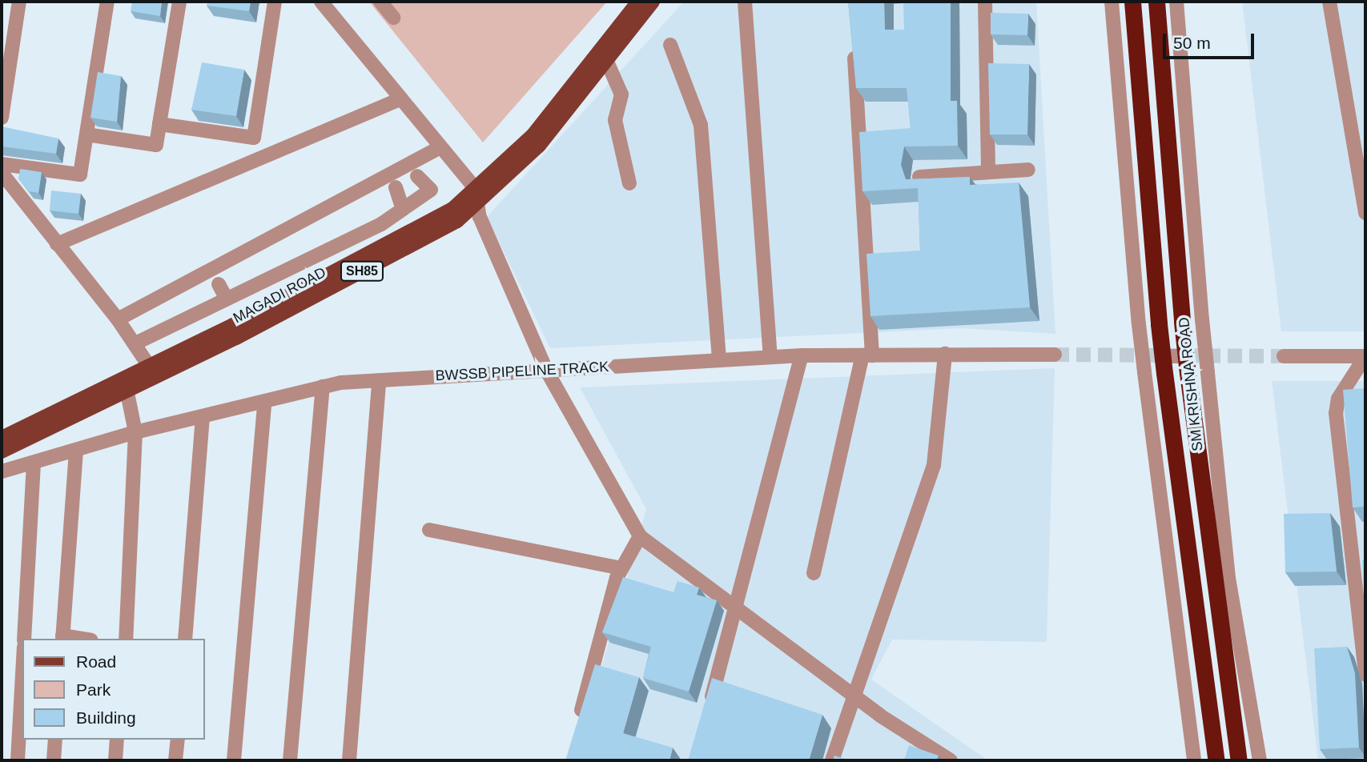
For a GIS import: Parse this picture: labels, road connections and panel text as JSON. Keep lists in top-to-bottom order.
{
  "streets": {
    "highway": ["SM KRISHNA ROAD"],
    "main road": ["SH85", "MAGADI ROAD"],
    "street": ["BWSSB PIPELINE TRACK"]
  },
  "legend": ["Road", "Park", "Building"],
  "scale_bar": "50 m"
}
